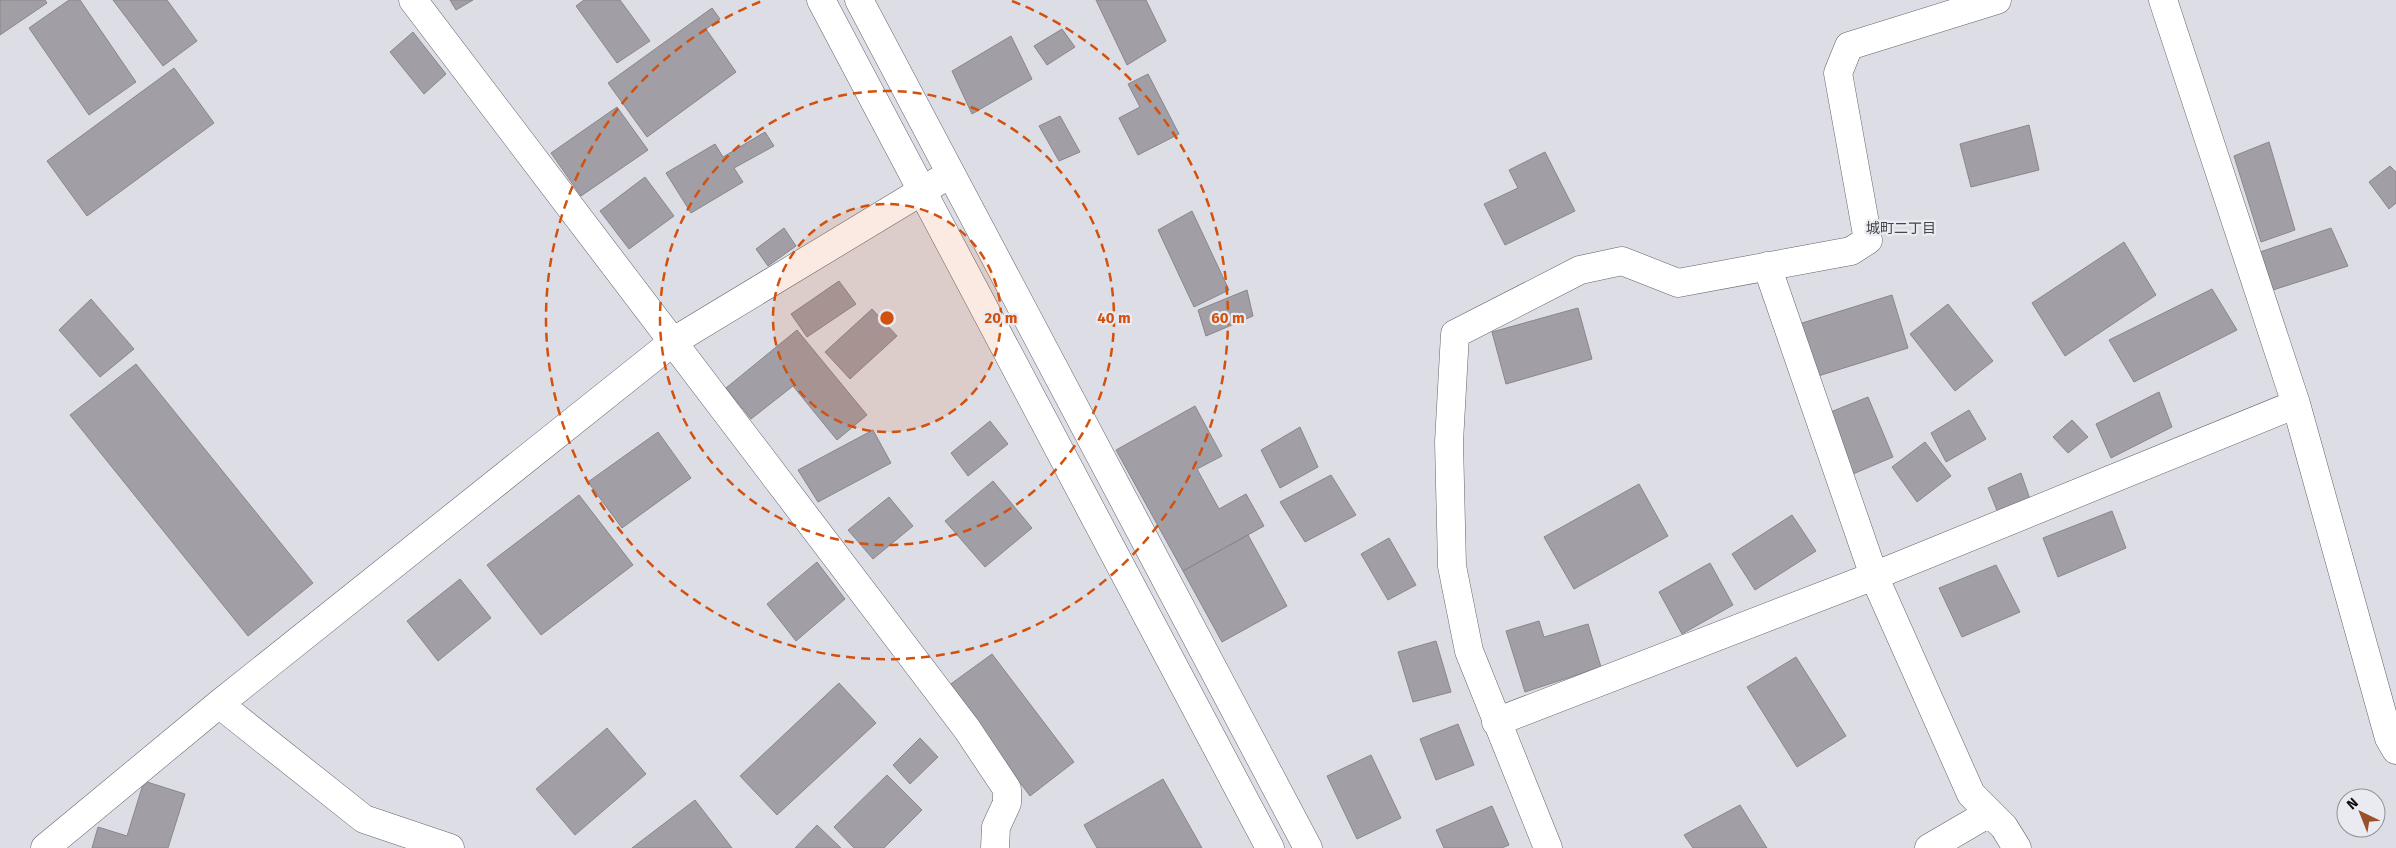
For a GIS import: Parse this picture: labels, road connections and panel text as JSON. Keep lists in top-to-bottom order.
{
  "districts": ["城町二丁目"],
  "north": "top left",
  "rings": ["20 m", "40 m", "60 m"]
}
